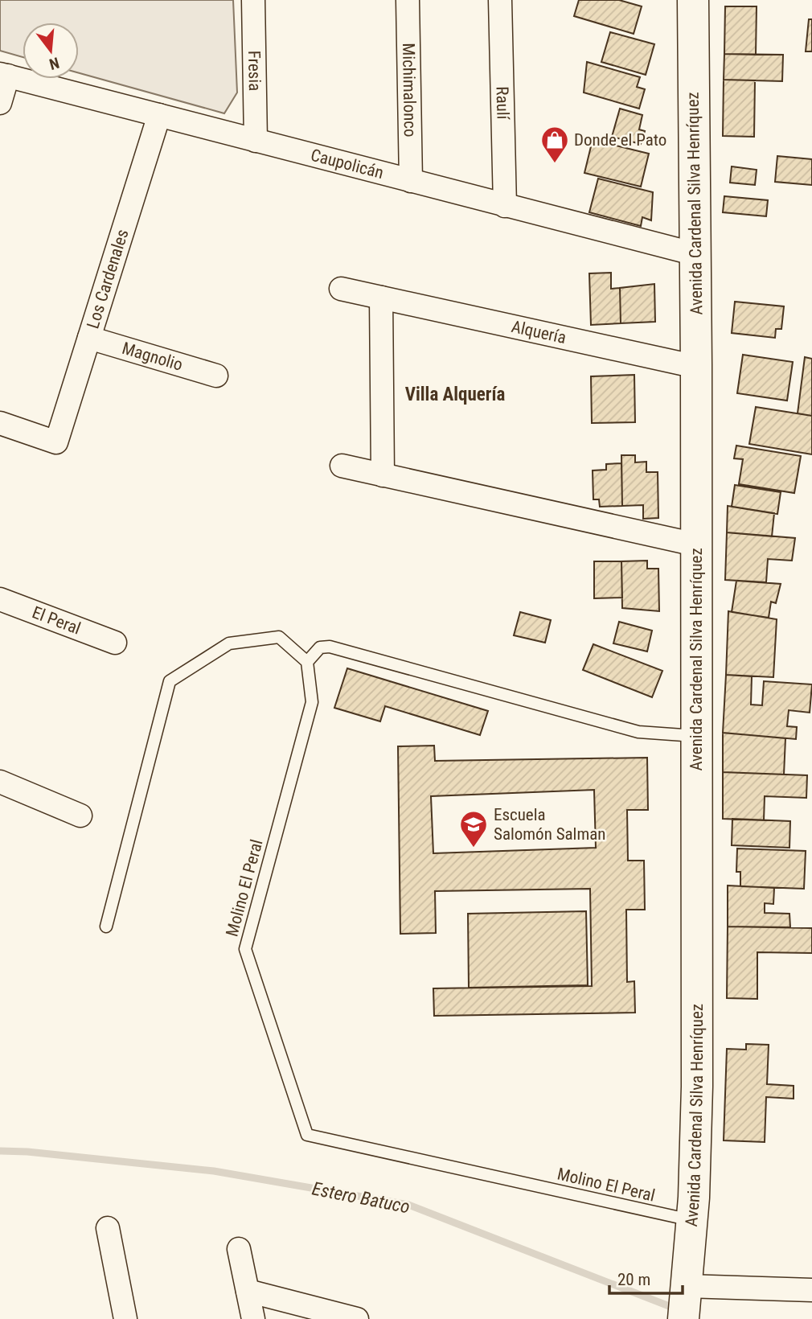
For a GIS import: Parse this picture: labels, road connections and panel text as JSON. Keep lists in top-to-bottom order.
{
  "streets": {
    "street": [
      "Fresia",
      "Michimalonco",
      "Raulí",
      "Caupolicán",
      "Avenida Cardenal Silva Henríquez",
      "Los Cardenales",
      "Alquería",
      "Magnolio",
      "El Peral"
    ],
    "lane": ["Molino El Peral"]
  },
  "crossings": [
    ["Fresia", "Caupolicán"],
    ["Michimalonco", "Caupolicán"],
    ["Raulí", "Caupolicán"],
    ["Caupolicán", "Avenida Cardenal Silva Henríquez"],
    ["Caupolicán", "Los Cardenales"],
    ["Avenida Cardenal Silva Henríquez", "Alquería"],
    ["Avenida Cardenal Silva Henríquez", "Molino El Peral"],
    ["Los Cardenales", "Magnolio"]
  ],
  "districts": ["Villa Alquería"],
  "water": ["Estero Batuco"],
  "places": {
    "shop": ["Donde el Pato"],
    "school or university": ["Escuela Salomón Salman"]
  },
  "scale_bar": "20 m",
  "north": "bottom"
}
